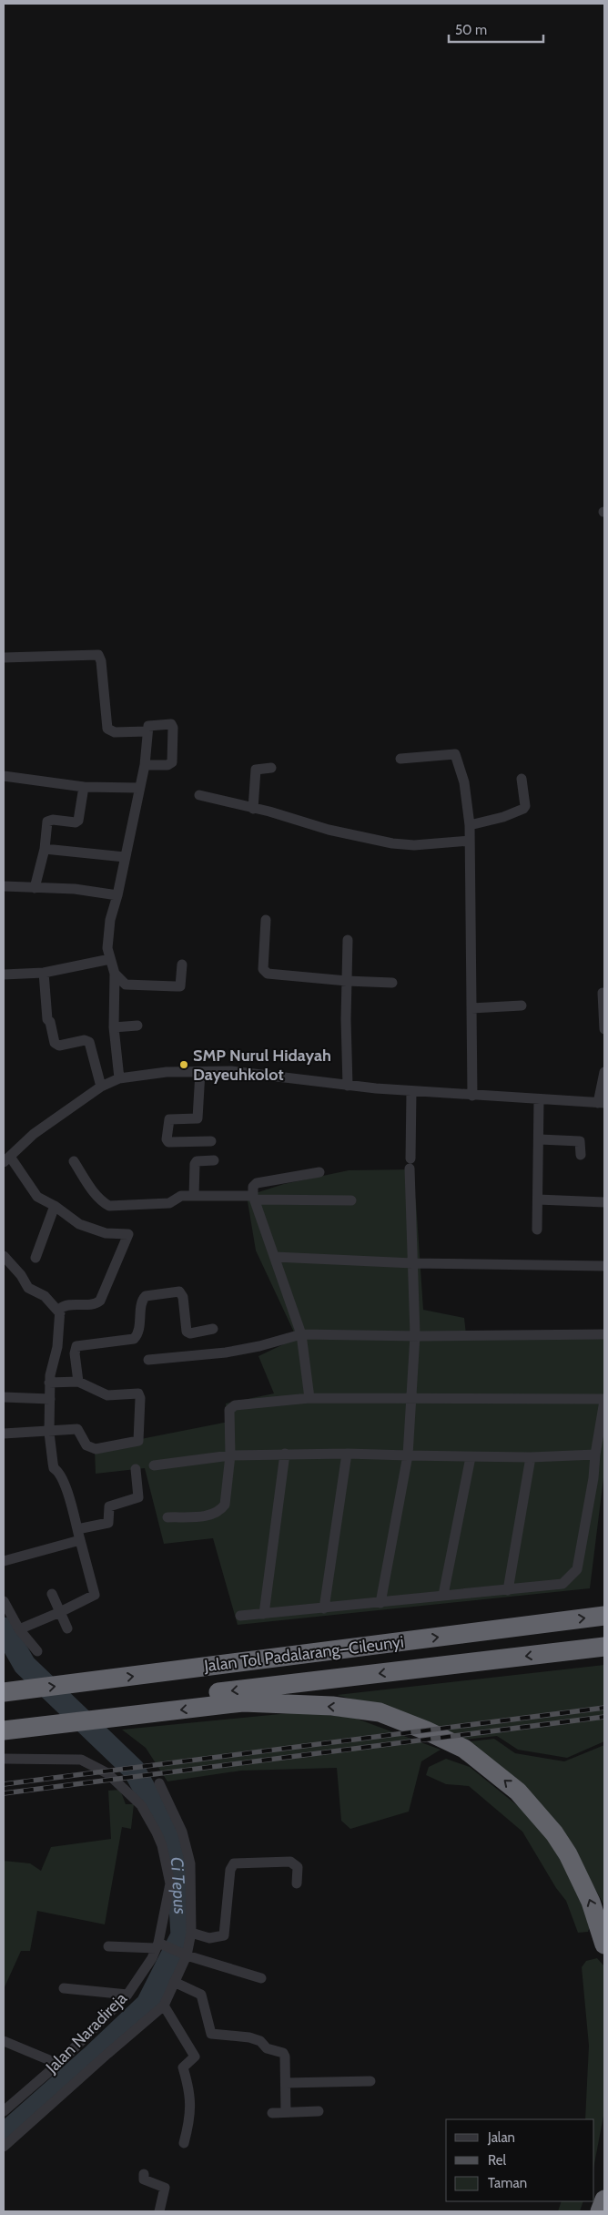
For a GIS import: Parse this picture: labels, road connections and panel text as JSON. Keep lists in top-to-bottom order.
{
  "streets": {
    "highway": ["Jalan Tol Padalarang–Cileunyi"],
    "street": ["Jalan Naradireja"]
  },
  "water": ["Ci Tepus"],
  "places": ["SMP Nurul Hidayah Dayeuhkolot"],
  "legend": ["Jalan", "Rel", "Taman"],
  "scale_bar": "50 m"
}
